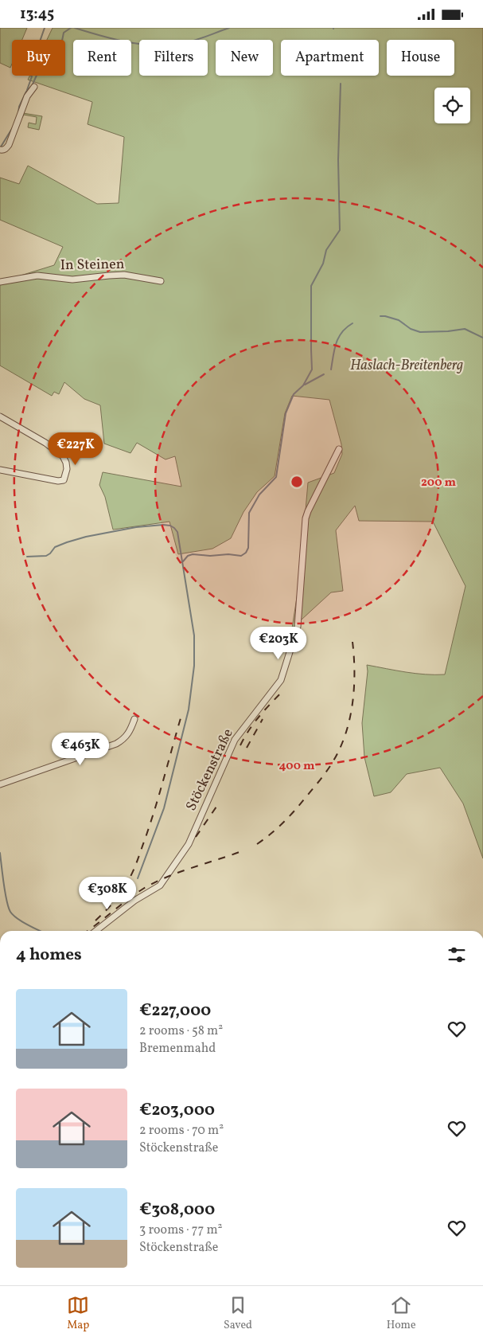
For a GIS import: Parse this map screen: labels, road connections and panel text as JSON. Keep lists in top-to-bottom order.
{
  "streets": {
    "street": ["In Steinen", "Stöckenstraße"]
  },
  "parks": ["Haslach-Breitenberg"],
  "page": {
    "status": "13:45",
    "chip": [
      "Buy",
      "Rent",
      "Filters",
      "New",
      "Apartment",
      "House"
    ],
    "price": [
      "€227K",
      "€203K",
      "€463K",
      "€308K"
    ],
    "heading": "4 homes",
    "list": [
      {
        "name": "€227,000",
        "note": "2 rooms · 58 m² · Bremenmahd"
      },
      {
        "name": "€203,000",
        "note": "2 rooms · 70 m² · Stöckenstraße"
      },
      {
        "name": "€308,000",
        "note": "3 rooms · 77 m² · Stöckenstraße"
      }
    ],
    "tabs": ["Map", "Saved", "Home"]
  },
  "rings": ["200 m", "400 m"]
}
